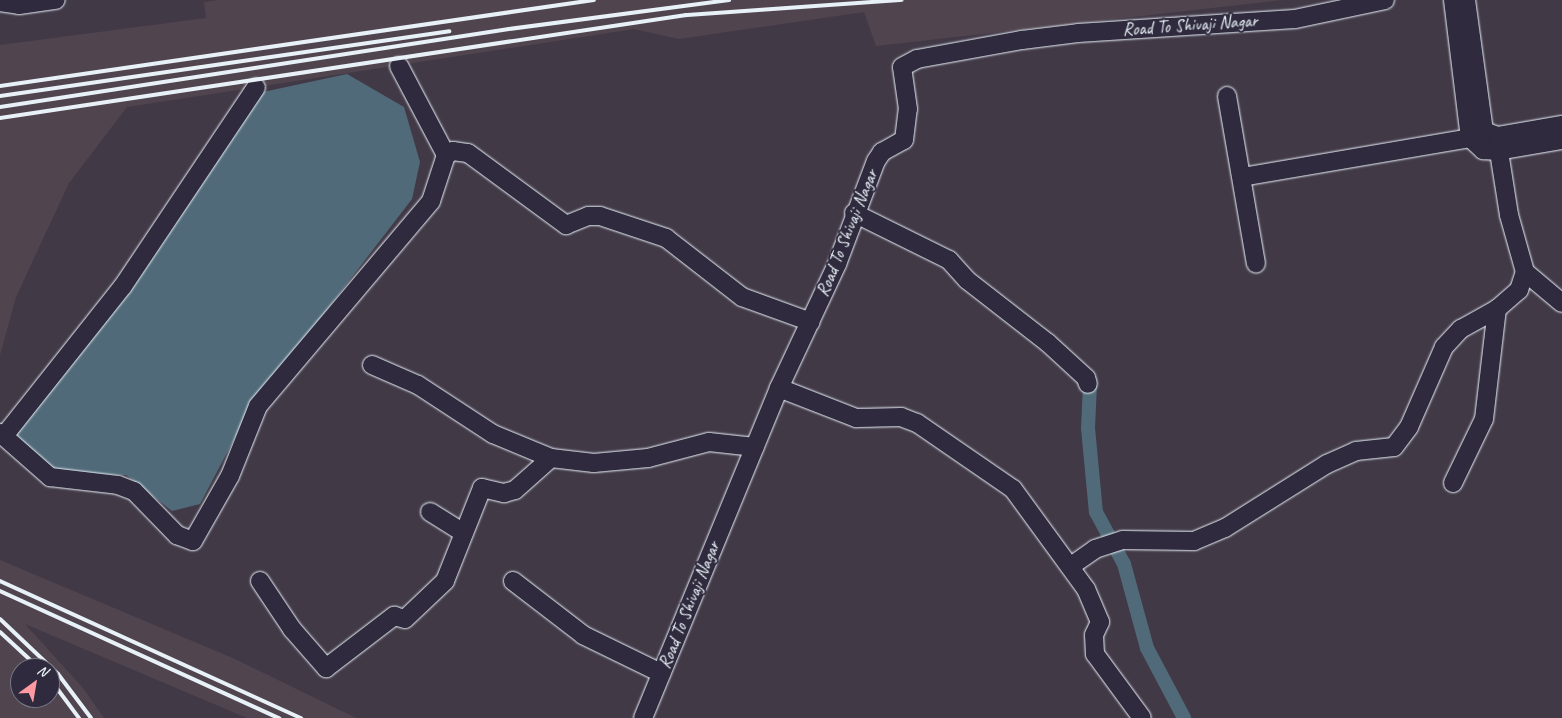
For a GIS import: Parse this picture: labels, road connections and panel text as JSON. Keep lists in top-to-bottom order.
{
  "streets": {
    "street": ["Road To Shivaji Nagar"]
  },
  "north": "top right"
}
